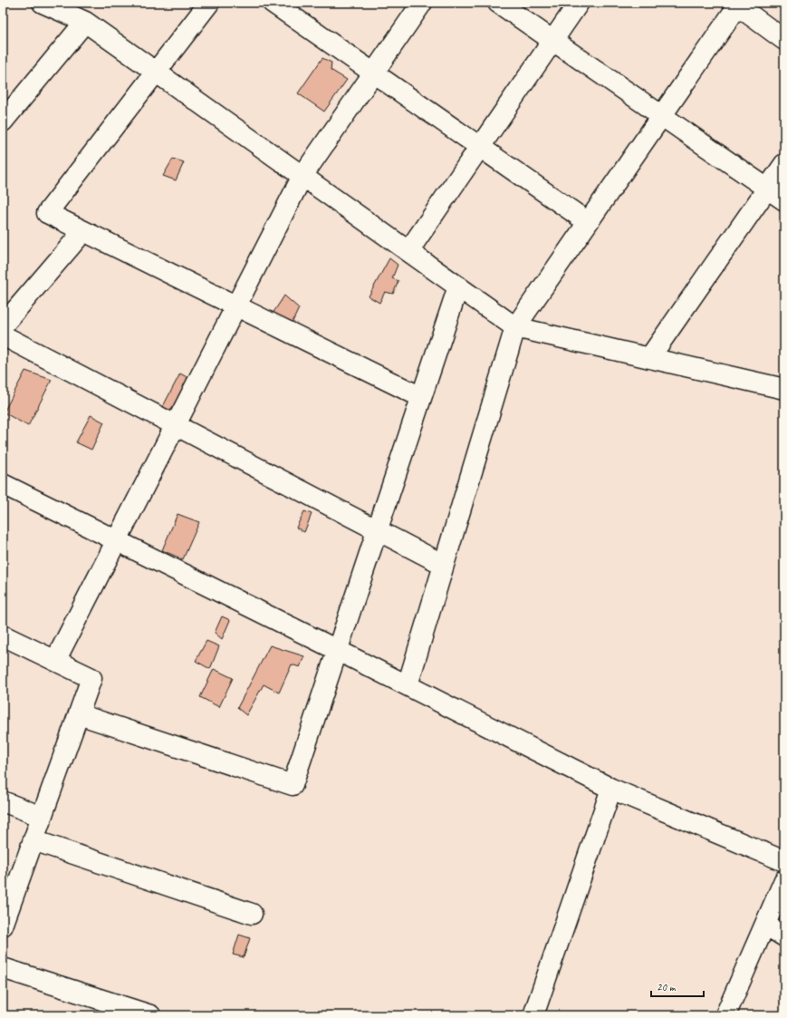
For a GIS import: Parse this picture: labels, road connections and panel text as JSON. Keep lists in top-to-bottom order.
{
  "scale_bar": "20 m"
}
